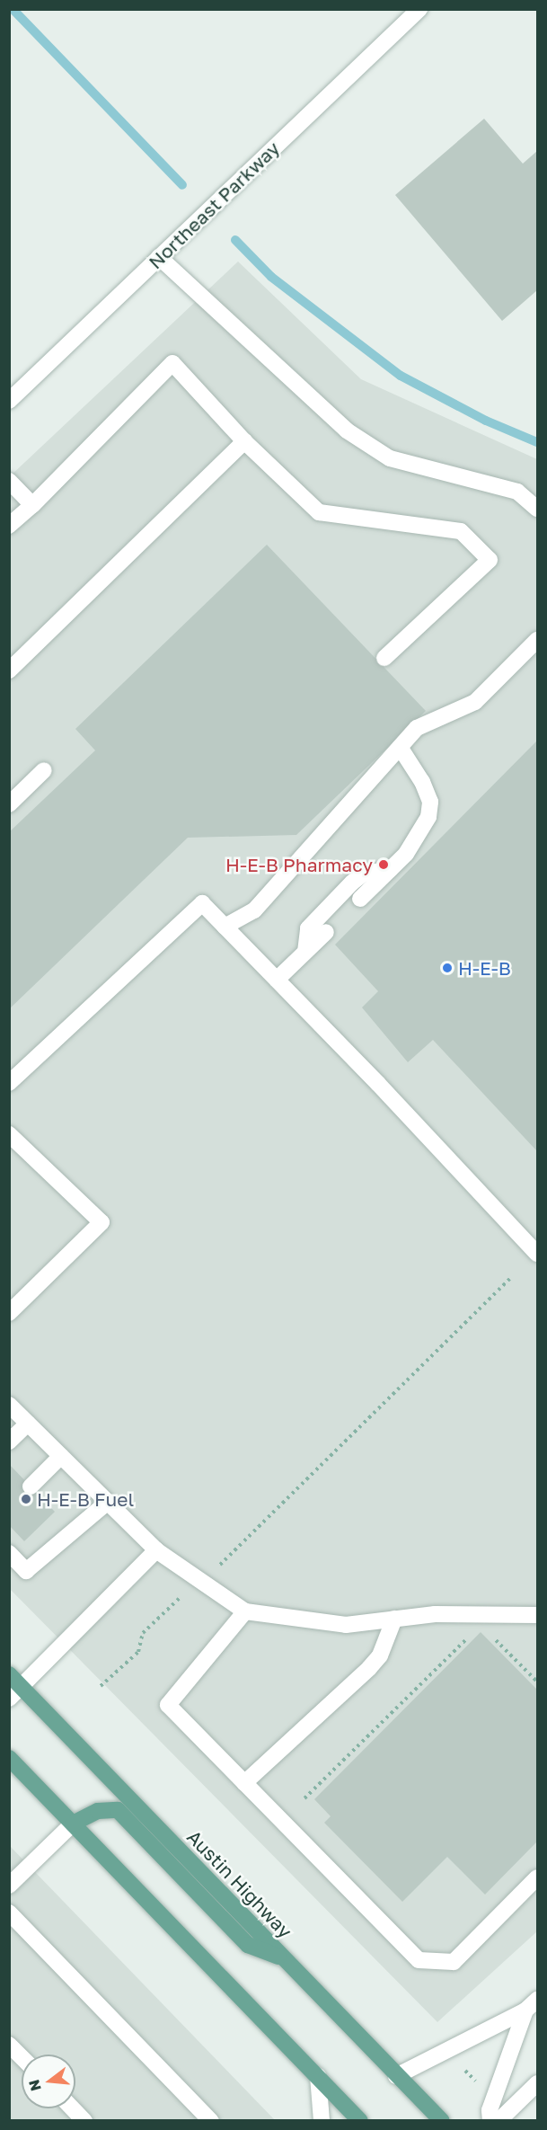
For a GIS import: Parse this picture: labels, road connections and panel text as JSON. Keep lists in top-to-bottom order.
{
  "streets": {
    "main road": ["Austin Highway"],
    "street": ["Northeast Parkway"]
  },
  "places": ["H-E-B Pharmacy", "H-E-B", "H-E-B Fuel"],
  "north": "left"
}
